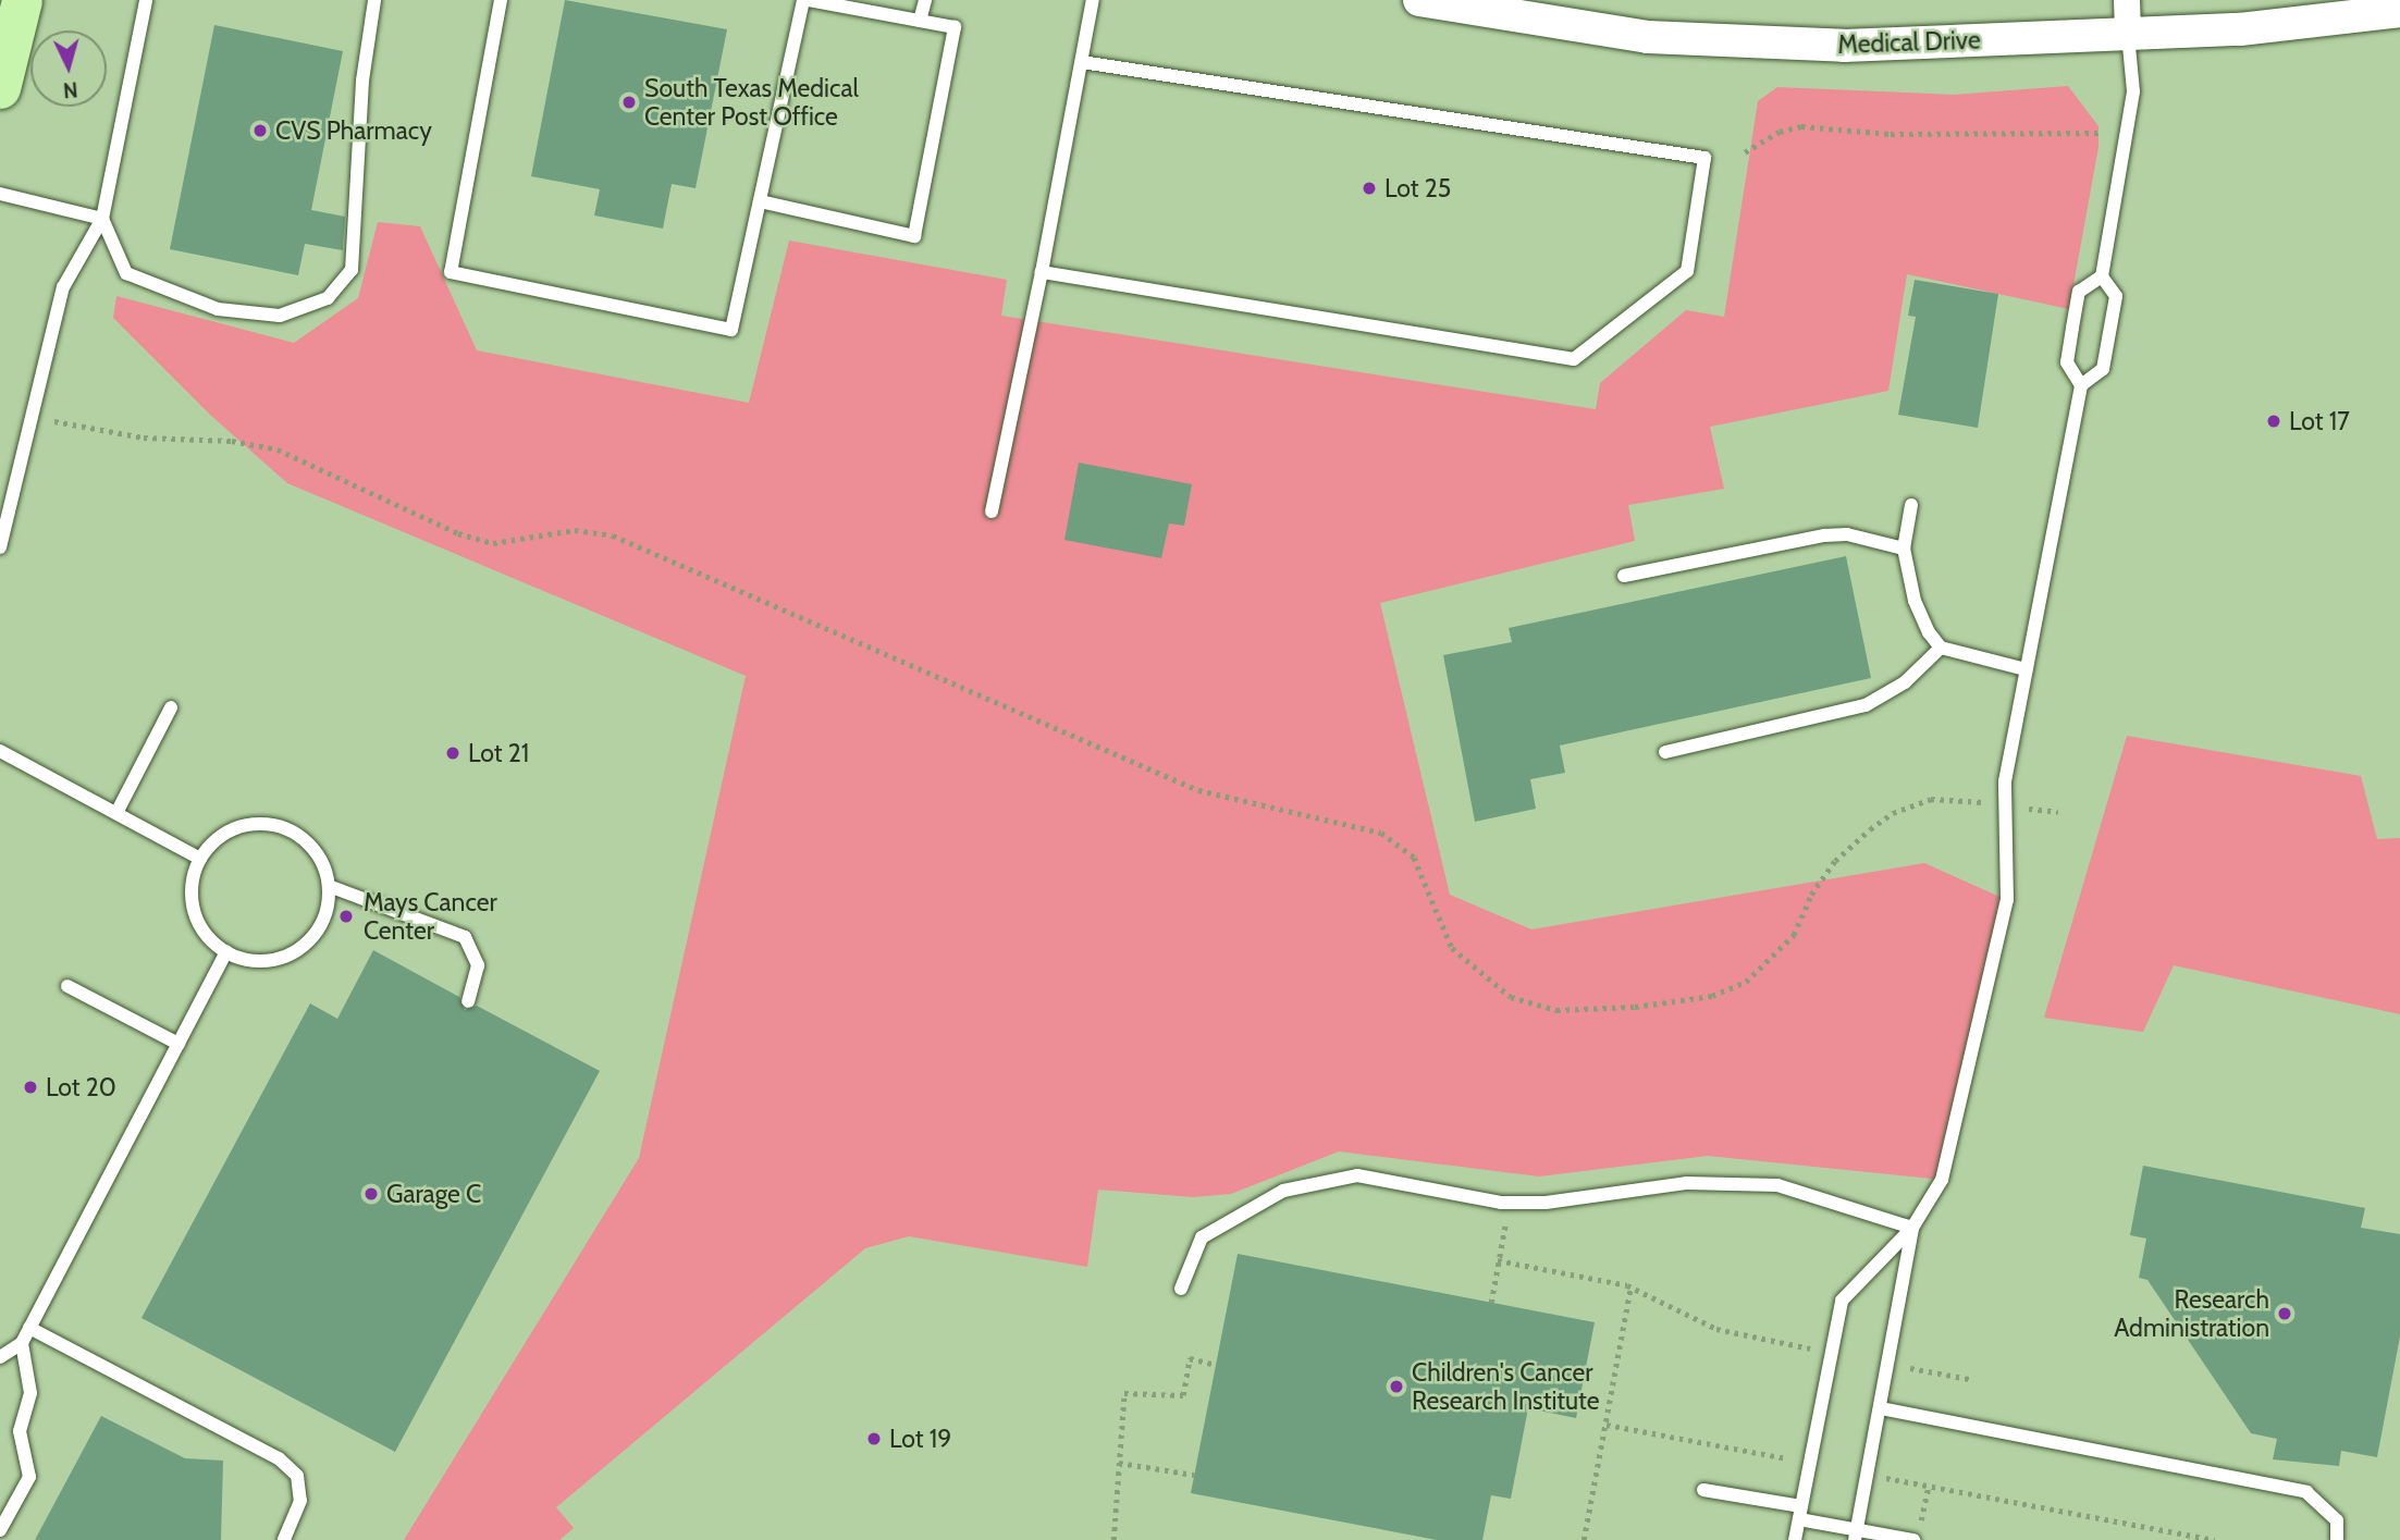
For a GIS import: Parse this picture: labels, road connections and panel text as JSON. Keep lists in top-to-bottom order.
{
  "streets": {
    "street": ["Medical Drive"]
  },
  "places": [
    "South Texas Medical Center Post Office",
    "CVS Pharmacy",
    "Lot 25",
    "Lot 17",
    "Lot 21",
    "Mays Cancer Center",
    "Lot 20",
    "Garage C",
    "Research Administration",
    "Children's Cancer Research Institute",
    "Lot 19"
  ],
  "north": "bottom"
}
